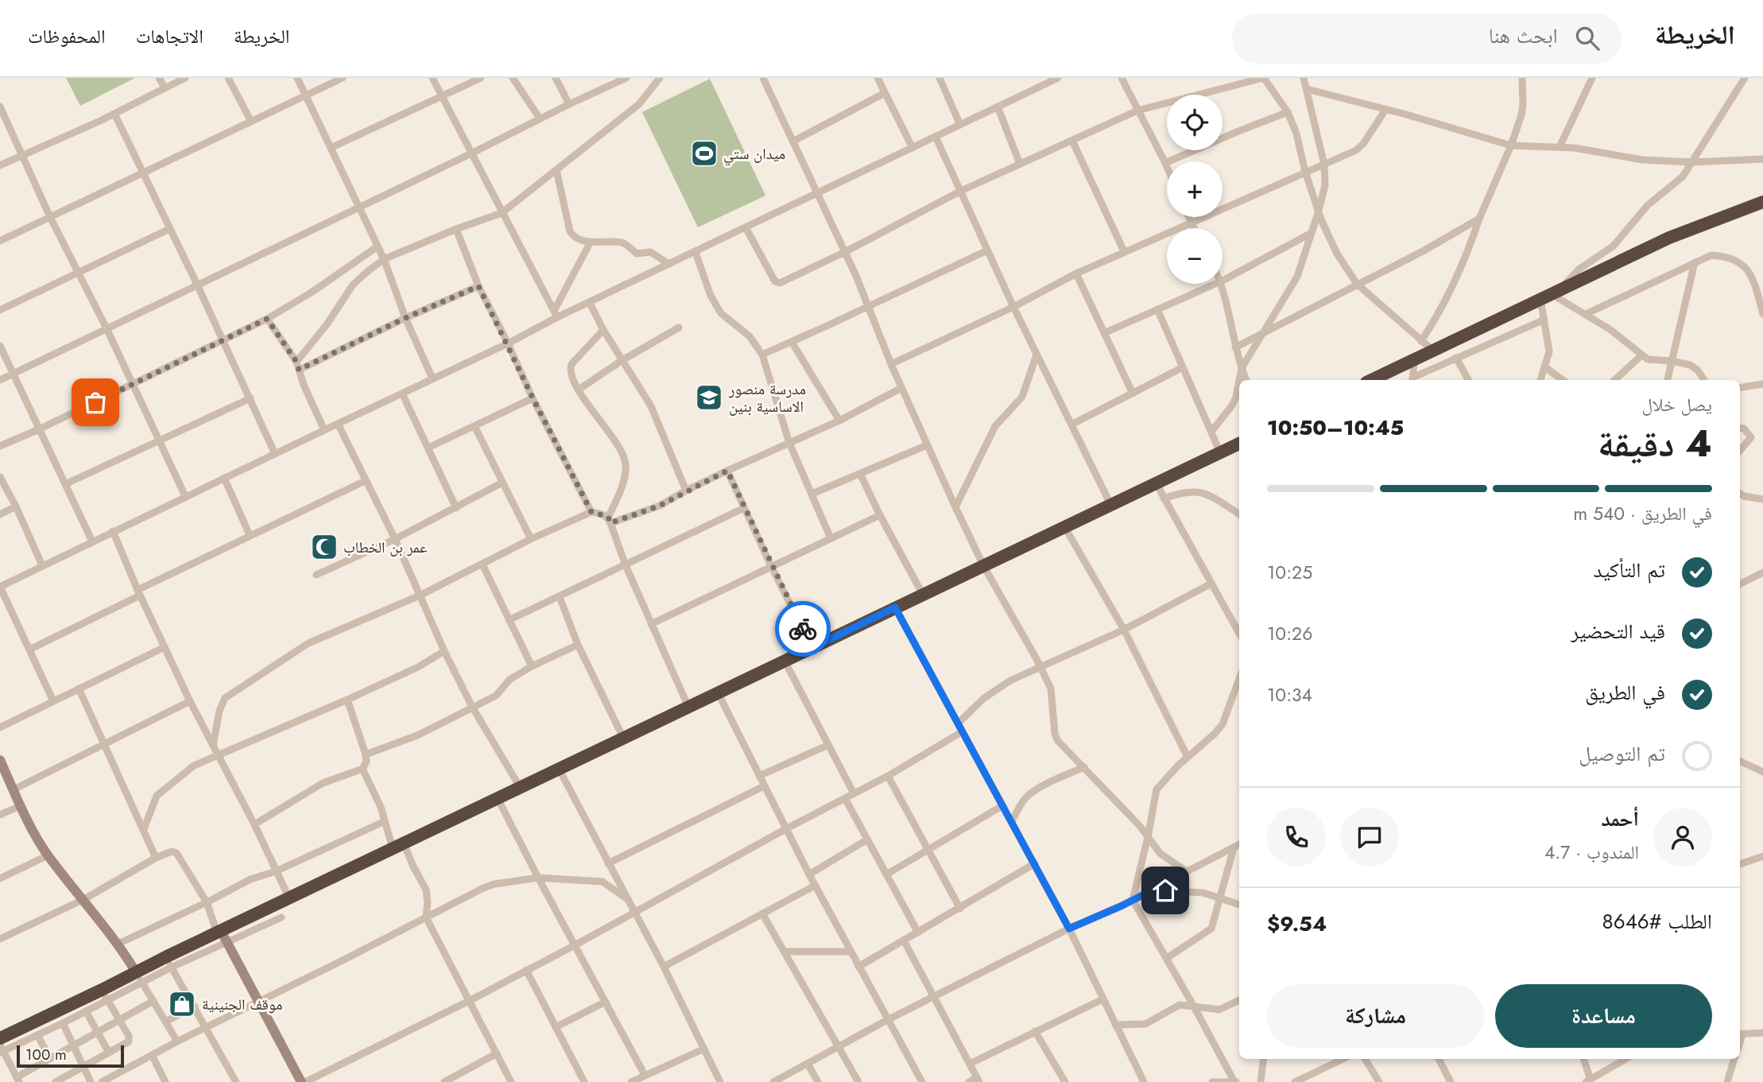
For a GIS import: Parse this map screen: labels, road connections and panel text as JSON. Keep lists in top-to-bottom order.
{
  "places": {
    "sports": ["ميدان ستي"],
    "school or university": ["مدرسة منصور الاساسية بنين"],
    "mosque": ["عمر بن الخطاب"],
    "shop": ["موقف الجنينية"]
  },
  "scale_bar": "100 m",
  "page": {
    "header": "الخريطة",
    "search": "ابحث هنا",
    "nav": ["الخريطة", "الاتجاهات", "المحفوظات"],
    "map_buttons": ["+", "−"],
    "heading": ["4 دقيقة", "يصل خلال", "10:45–10:50"],
    "panel": [
      "أحمد",
      "المندوب · 4.7",
      "الطلب #8646",
      "$9.54"
    ],
    "bar": "في الطريق · 540 m",
    "list": [
      ["تم التأكيد", "10:25"],
      ["قيد التحضير", "10:26"],
      ["في الطريق", "10:34"],
      "تم التوصيل"
    ],
    "buttons": ["مساعدة", "مشاركة"],
    "scale": "100 m"
  }
}
